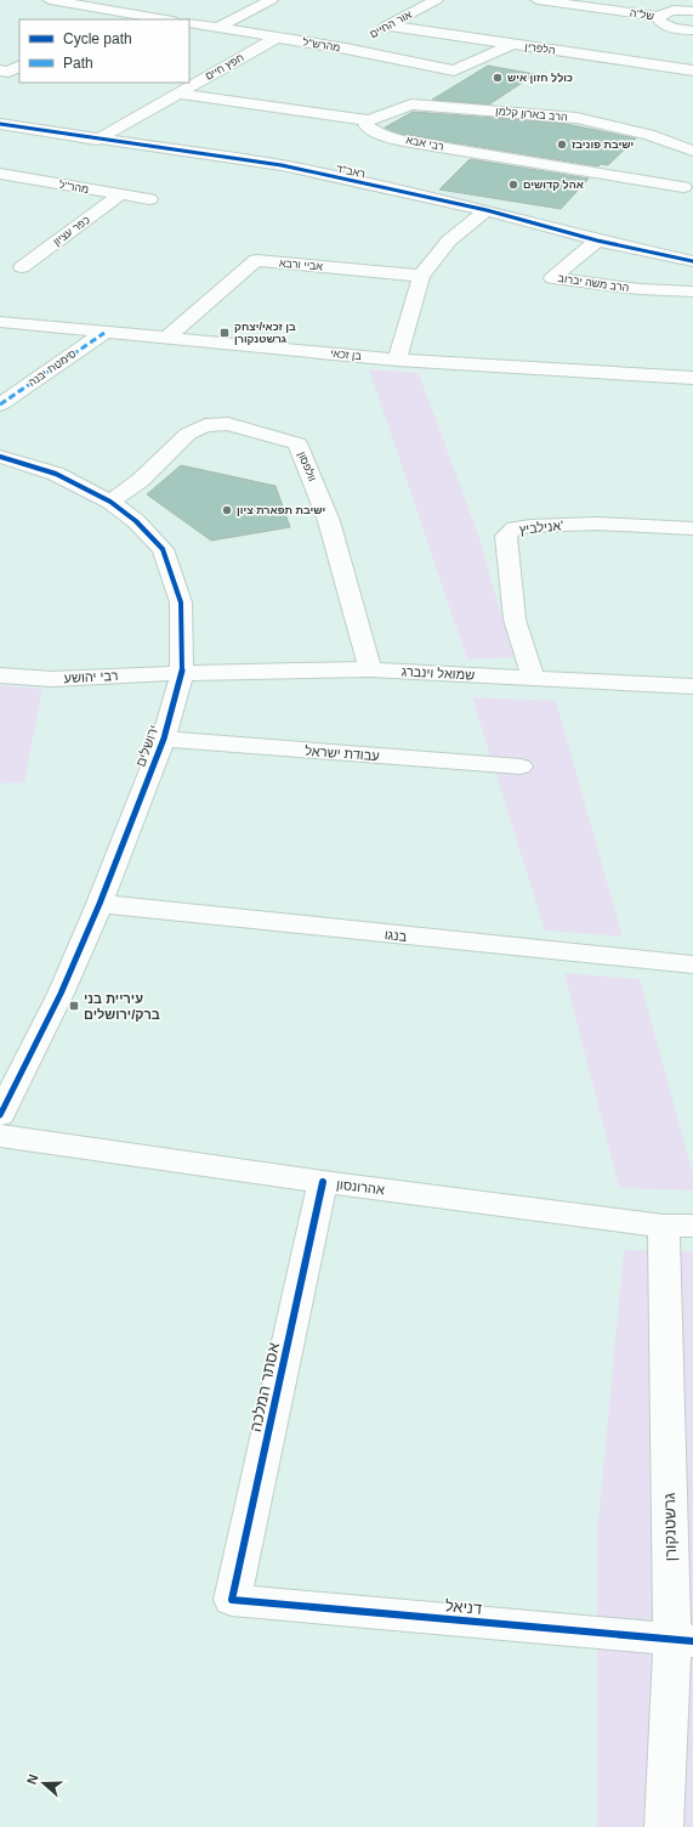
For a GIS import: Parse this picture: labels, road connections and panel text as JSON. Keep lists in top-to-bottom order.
{
  "streets": {
    "street": [
      "של\"ה",
      "אור החיים",
      "מהרש\"ל",
      "הלפרין",
      "חפץ חיים",
      "הרב בארון קלמן",
      "רבי אבא",
      "ראב\"ד",
      "מהר\"ל",
      "כפר עציון",
      "אביי ורבא",
      "הרב משה יברוב",
      "בן זכאי",
      "סימטת יבנה",
      "וולפסון",
      "אנילביץ'",
      "שמואל וינברג",
      "רבי יהושע",
      "ירושלים",
      "עבודת ישראל",
      "בנגו",
      "אהרונסון",
      "אסתר המלכה",
      "גרשטנקורן",
      "דניאל"
    ]
  },
  "crossings": [
    ["אור החיים", "מהרש\"ל"],
    ["אור החיים", "הלפרין"],
    ["מהרש\"ל", "הלפרין"],
    ["מהרש\"ל", "חפץ חיים"],
    ["חפץ חיים", "ראב\"ד"],
    ["הרב בארון קלמן", "רבי אבא"],
    ["ראב\"ד", "הרב משה יברוב"],
    ["מהר\"ל", "כפר עציון"],
    ["אביי ורבא", "בן זכאי"],
    ["בן זכאי", "סימטת יבנה"],
    ["וולפסון", "שמואל וינברג"],
    ["וולפסון", "ירושלים"],
    ["אנילביץ'", "שמואל וינברג"],
    ["שמואל וינברג", "רבי יהושע"],
    ["שמואל וינברג", "ירושלים"],
    ["רבי יהושע", "ירושלים"],
    ["ירושלים", "עבודת ישראל"],
    ["ירושלים", "בנגו"],
    ["אהרונסון", "אסתר המלכה"],
    ["אהרונסון", "גרשטנקורן"],
    ["אסתר המלכה", "דניאל"],
    ["גרשטנקורן", "דניאל"]
  ],
  "places": {
    "other": [
      "כולל חזון איש",
      "ישיבת פוניבז",
      "אהל קדושים",
      "ישיבת תפארת ציון"
    ],
    "transit": ["בן זכאי/יצחק גרשטנקורן", "עיריית בני ברק/ירושלים"]
  },
  "legend": ["Cycle path", "Path"],
  "north": "left"
}
